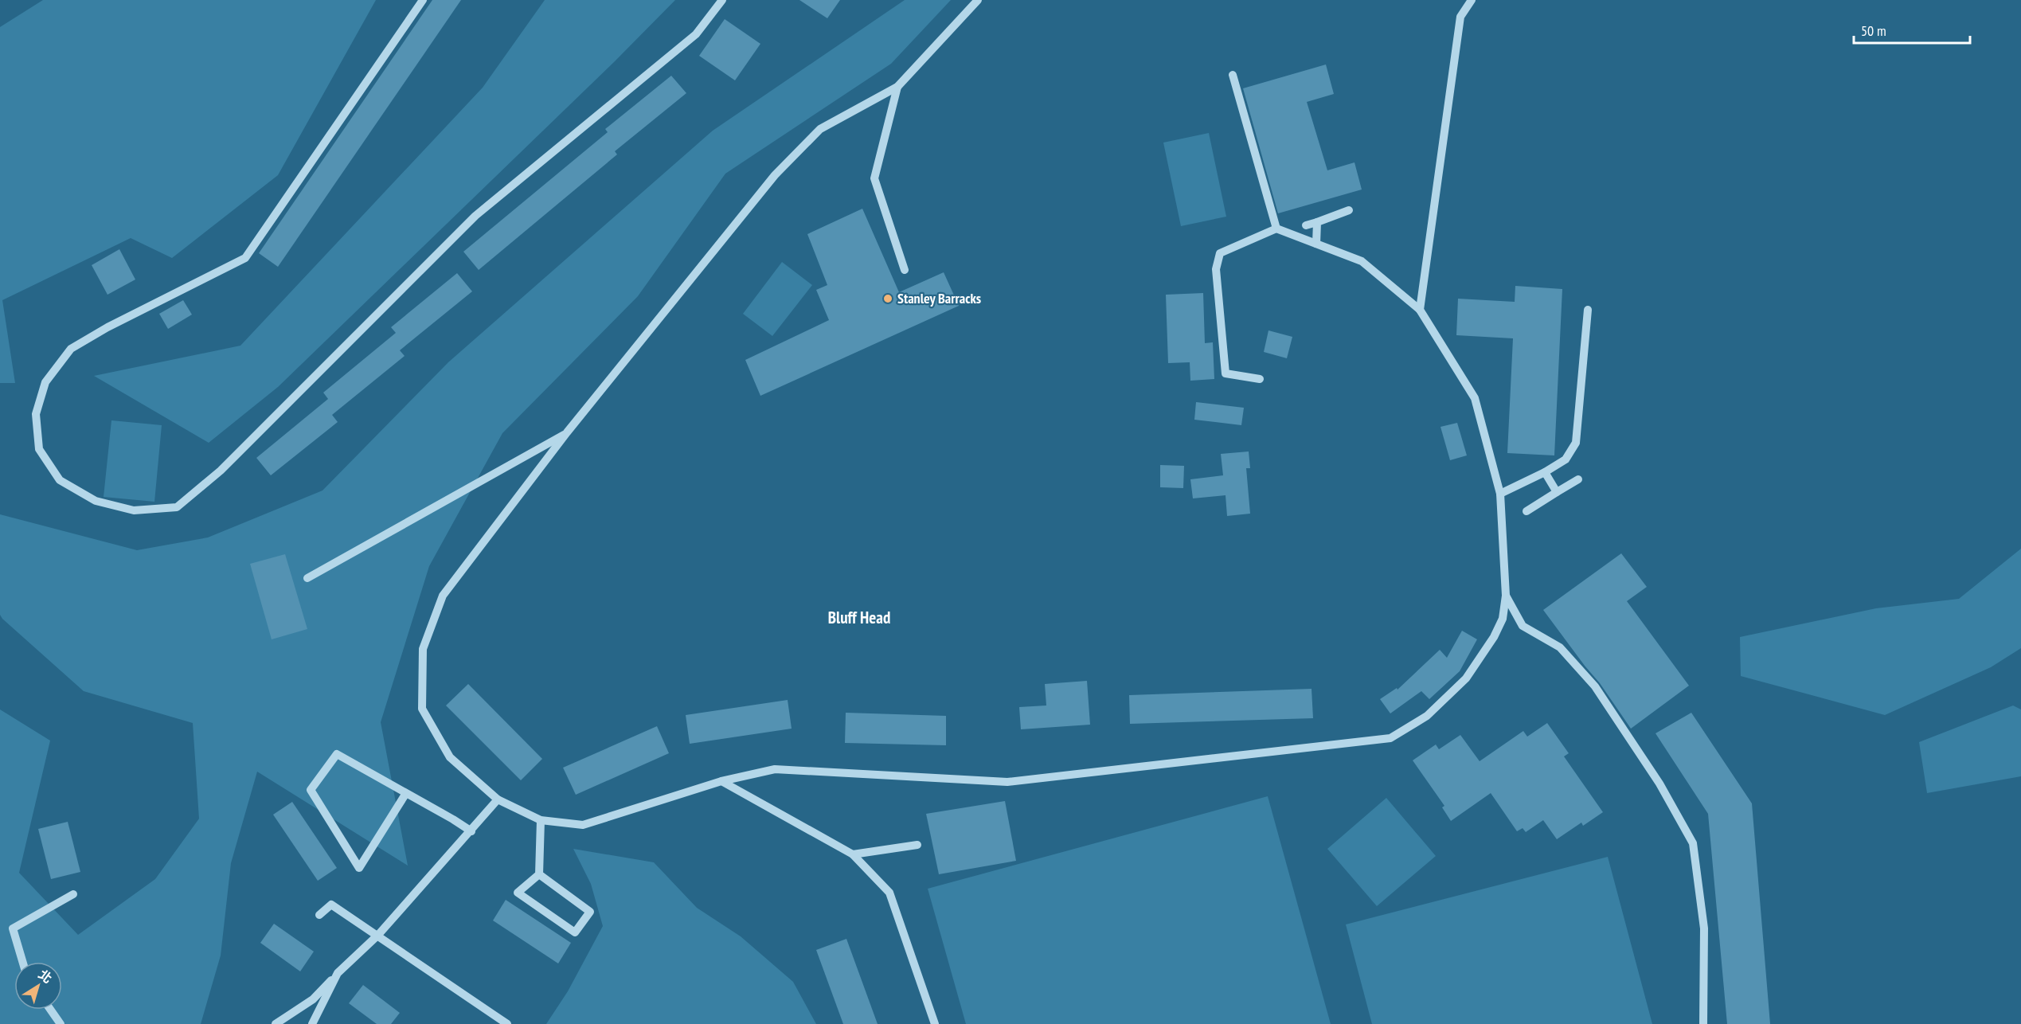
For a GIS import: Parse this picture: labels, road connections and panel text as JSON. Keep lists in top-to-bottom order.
{
  "districts": ["Bluff Head"],
  "places": ["Stanley Barracks"],
  "scale_bar": "50 m",
  "north": "top right"
}
